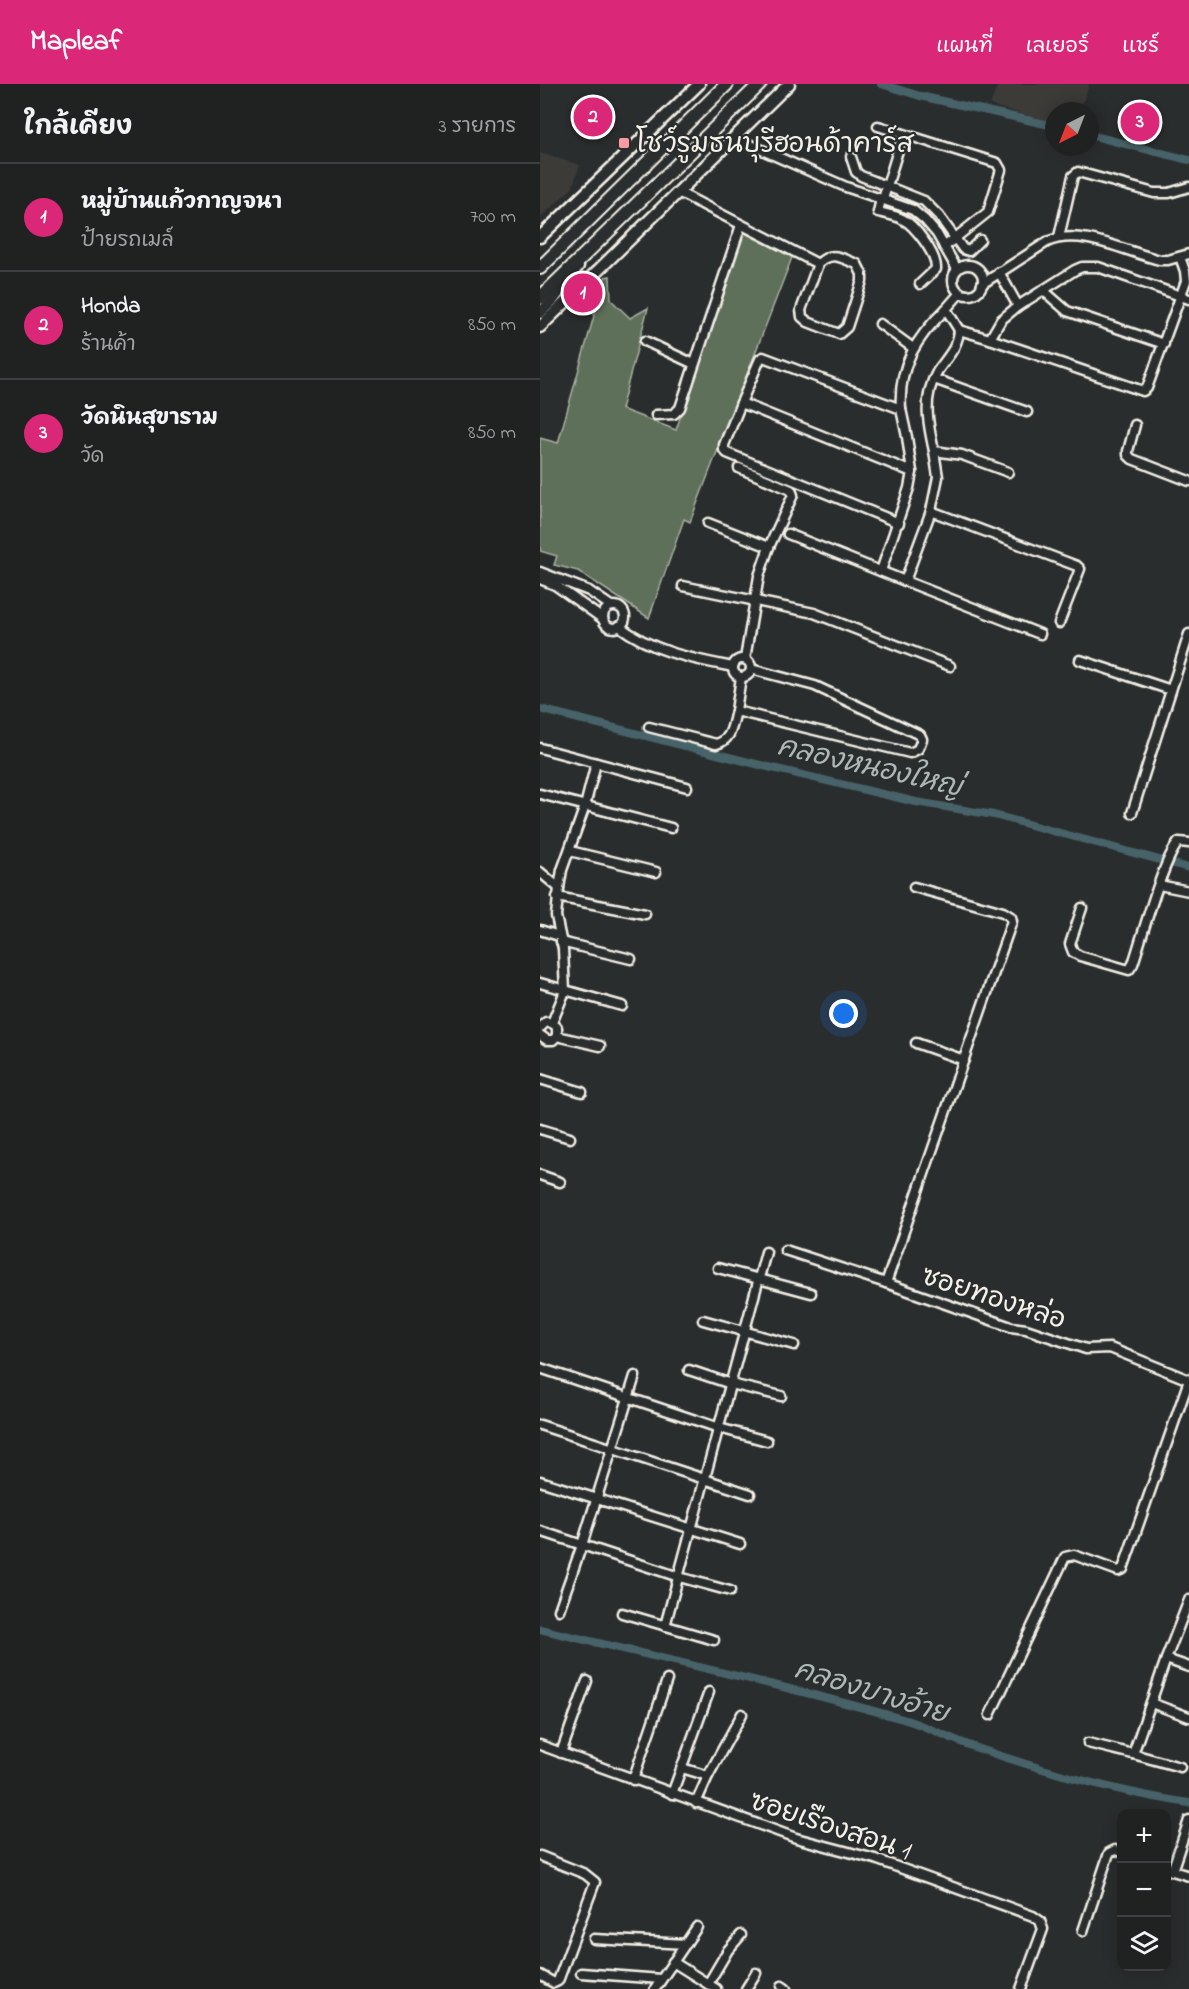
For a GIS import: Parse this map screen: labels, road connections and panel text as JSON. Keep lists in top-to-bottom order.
{
  "streets": {
    "street": ["ซอยทองหล่อ", "ซอยเรืองสอน 1"]
  },
  "water": ["คลองหนองใหญ่", "คลองบางอ้าย"],
  "places": {
    "transit": ["โชว์รูมธนบุรีฮอนด้าคาร์ส"]
  },
  "north": "bottom left",
  "page": {
    "header": "Mapleaf",
    "nav": ["แผนที่", "เลเยอร์", "แชร์"],
    "heading": ["ใกล้เคียง", "3 รายการ"],
    "pins": ["2", "3", "1"],
    "list": [
      {
        "mark": "1",
        "name": "หมู่บ้านแก้วกาญจนา",
        "note": "ป้ายรถเมล์",
        "value": "700 m"
      },
      {
        "mark": "2",
        "name": "Honda",
        "note": "ร้านค้า",
        "value": "850 m"
      },
      {
        "mark": "3",
        "name": "วัดนินสุขาราม",
        "note": "วัด",
        "value": "850 m"
      }
    ],
    "map_buttons": ["+", "−"]
  }
}
